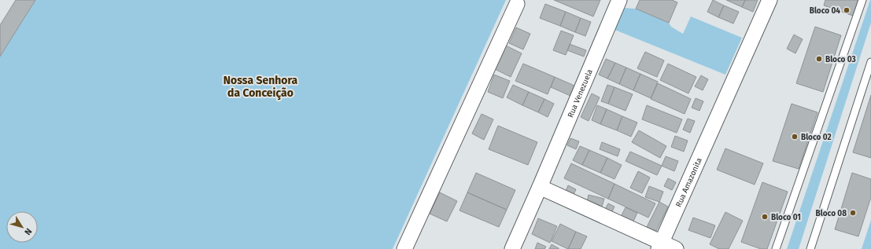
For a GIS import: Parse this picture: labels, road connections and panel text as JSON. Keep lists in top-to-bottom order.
{
  "streets": {
    "street": ["Rua Venezuela", "Rua Amazonita"]
  },
  "districts": ["Nossa Senhora da Conceição"],
  "places": [
    "Bloco 04",
    "Bloco 03",
    "Bloco 02",
    "Bloco 08",
    "Bloco 01"
  ],
  "north": "bottom right"
}
